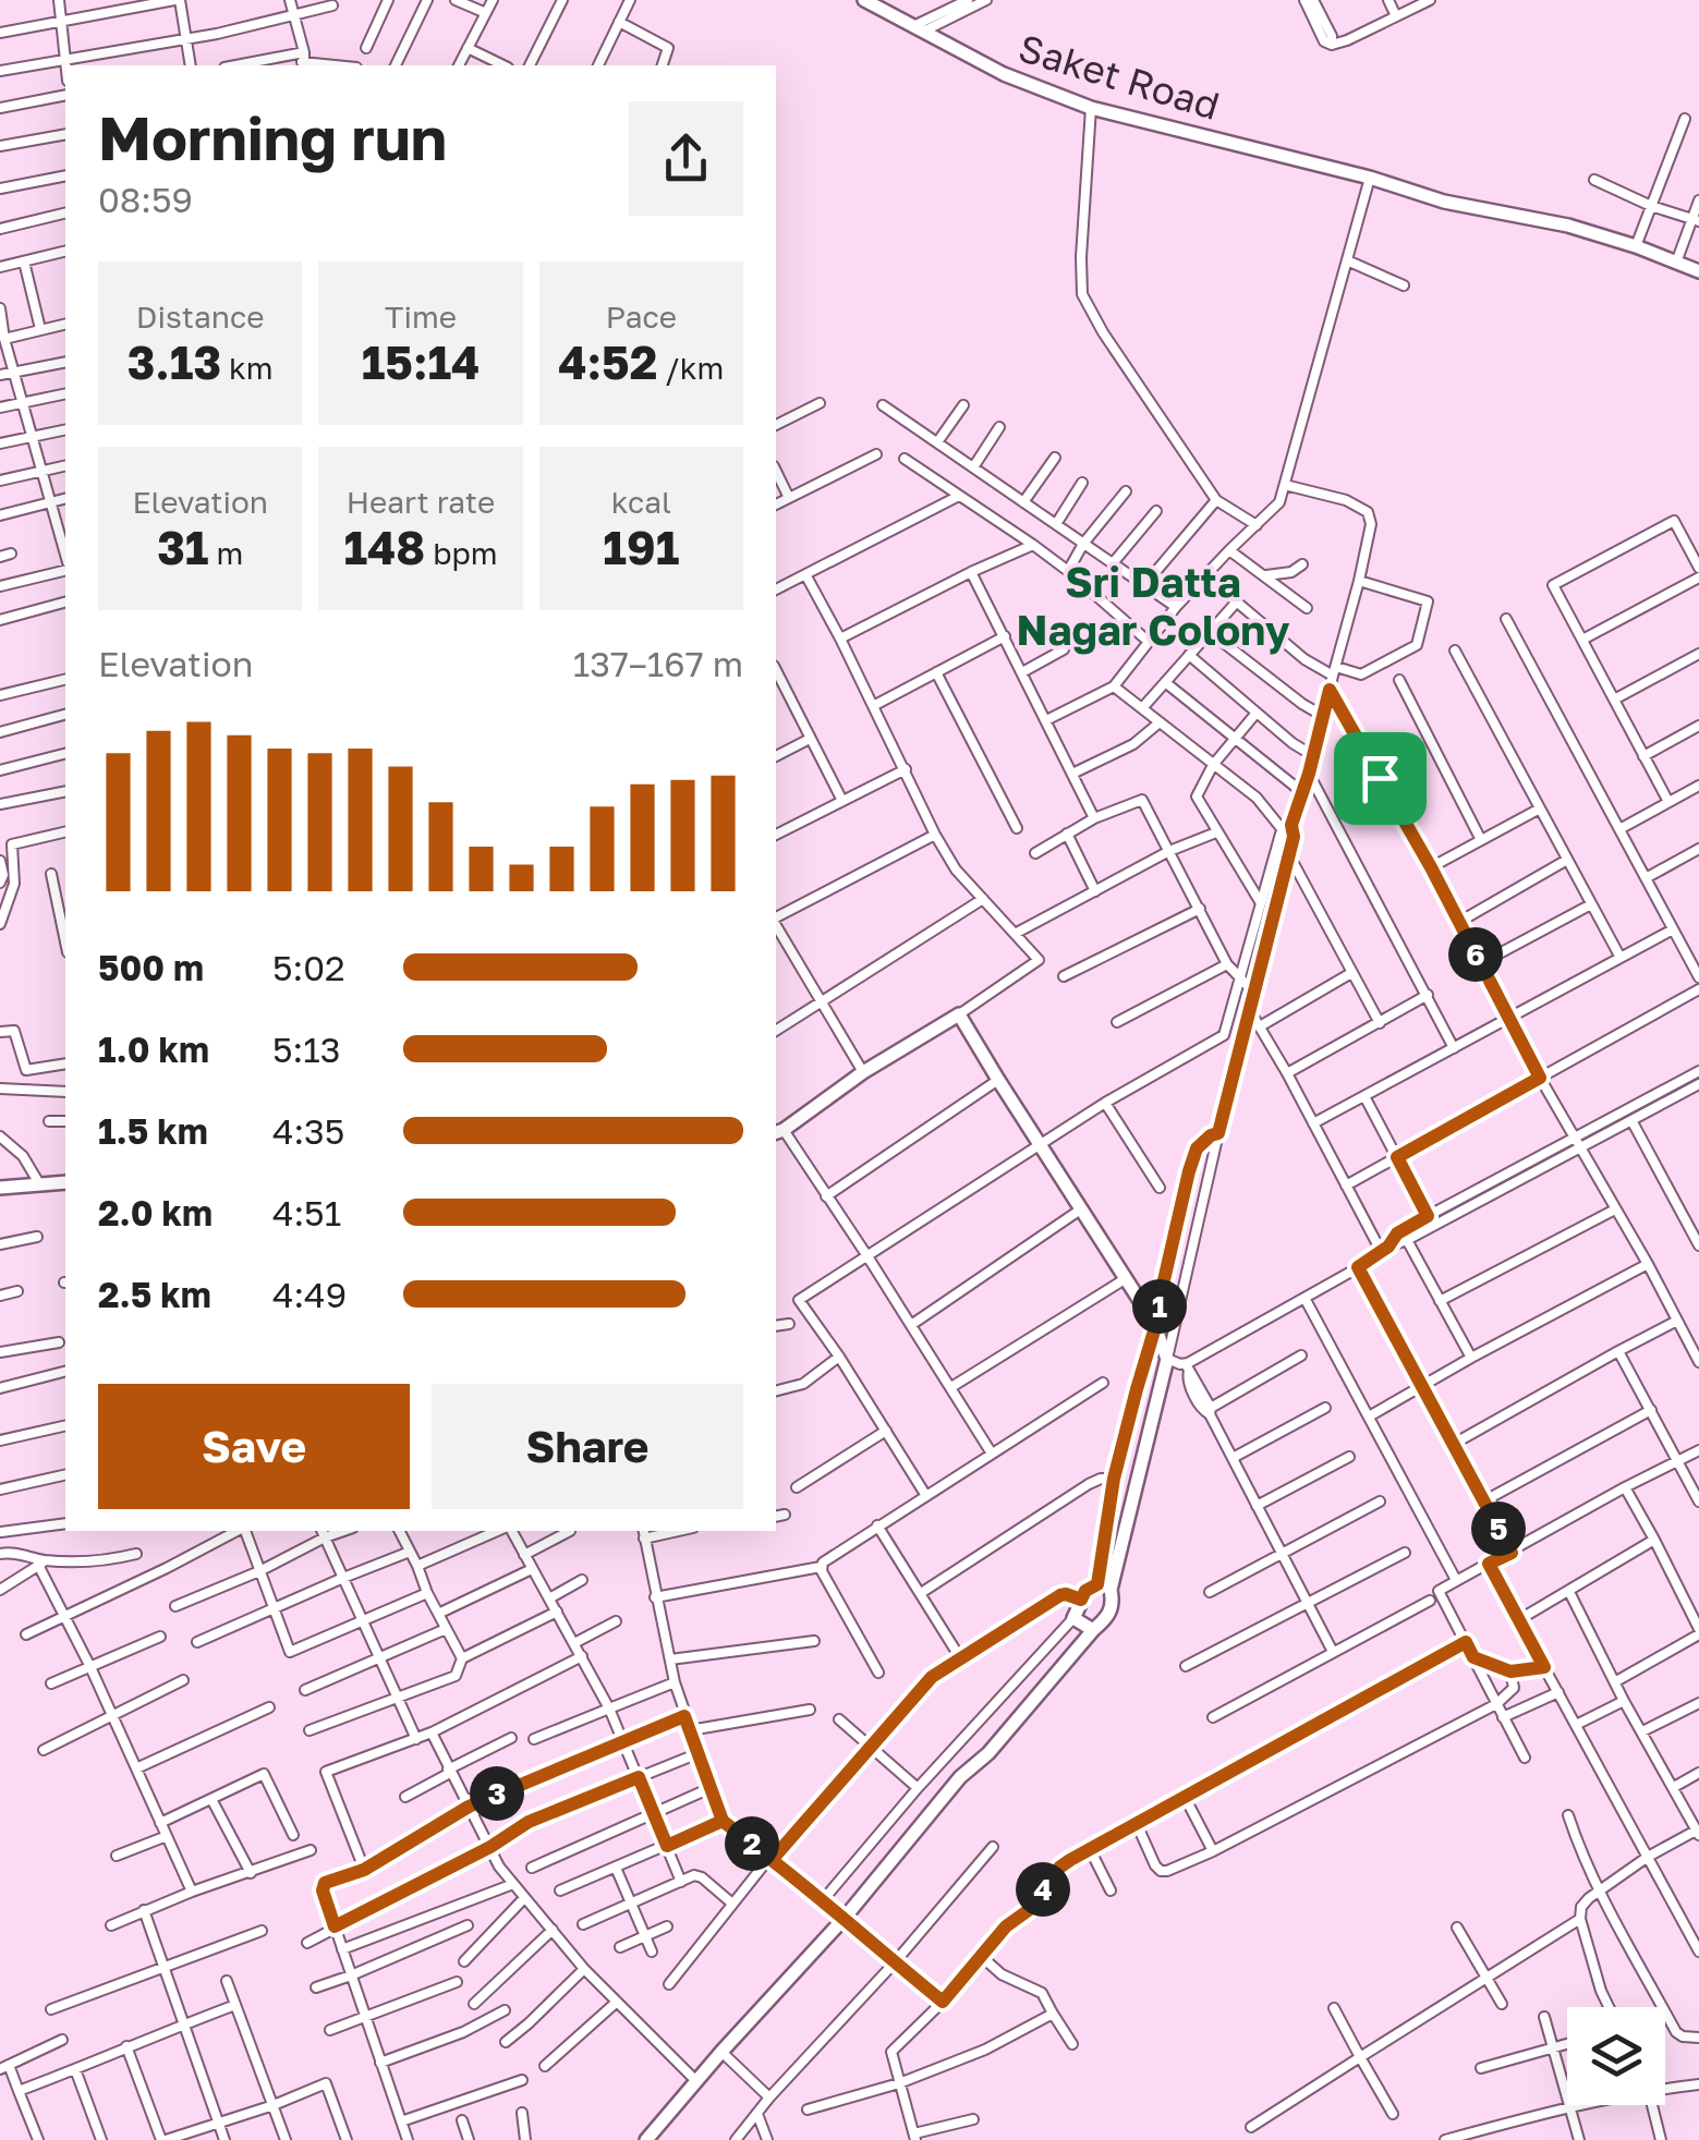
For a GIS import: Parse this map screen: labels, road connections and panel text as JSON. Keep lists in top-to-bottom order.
{
  "streets": {
    "street": ["Saket Road"]
  },
  "districts": ["Sri Datta Nagar Colony"],
  "page": {
    "heading": ["Morning run", "08:59"],
    "stats": [
      ["Distance", "3.13 km"],
      ["Time", "15:14"],
      ["Pace", "4:52 /km"],
      ["Elevation", "31 m"],
      ["Heart rate", "148 bpm"],
      ["kcal", "191"]
    ],
    "chart": ["Elevation", "137–167 m"],
    "list": [
      {
        "name": "500 m",
        "note": "5:02"
      },
      {
        "name": "1.0 km",
        "note": "5:13"
      },
      {
        "name": "1.5 km",
        "note": "4:35"
      },
      {
        "name": "2.0 km",
        "note": "4:51"
      },
      {
        "name": "2.5 km",
        "note": "4:49"
      }
    ],
    "pins": [
      "6",
      "1",
      "5",
      "3",
      "2",
      "4"
    ],
    "buttons": ["Save", "Share"]
  }
}
